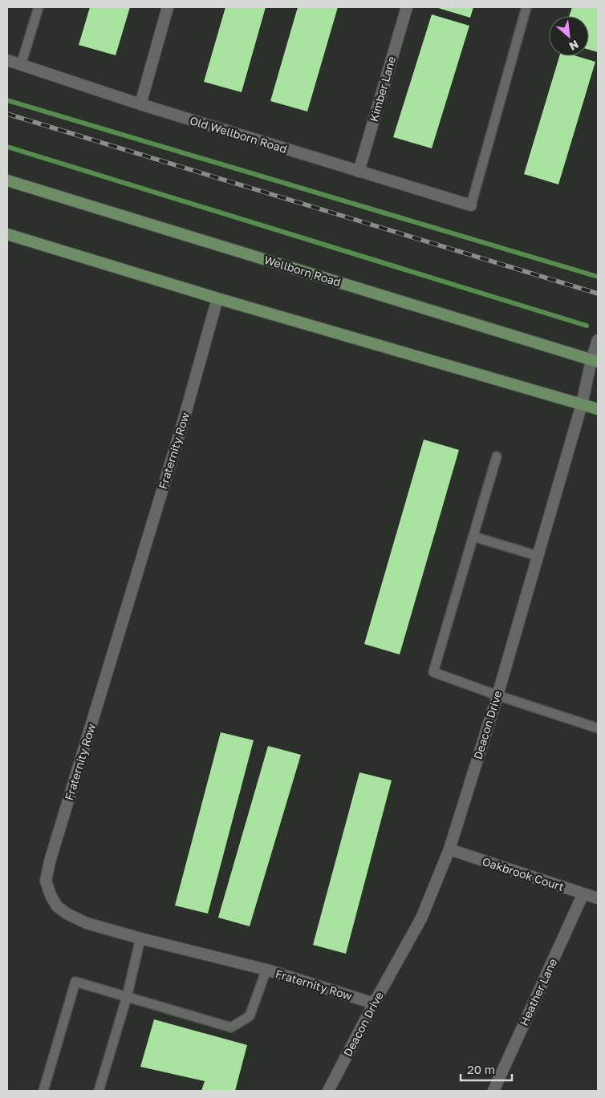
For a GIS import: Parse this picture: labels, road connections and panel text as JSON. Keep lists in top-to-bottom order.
{
  "streets": {
    "main road": ["Wellborn Road"],
    "street": [
      "Kimber Lane",
      "Old Wellborn Road",
      "Fraternity Row",
      "Deacon Drive",
      "Oakbrook Court",
      "Heather Lane"
    ]
  },
  "crossings": [
    ["Kimber Lane", "Old Wellborn Road"],
    ["Wellborn Road", "Deacon Drive"],
    ["Fraternity Row", "Deacon Drive"],
    ["Deacon Drive", "Oakbrook Court"],
    ["Oakbrook Court", "Heather Lane"]
  ],
  "scale_bar": "20 m",
  "north": "bottom right"
}
